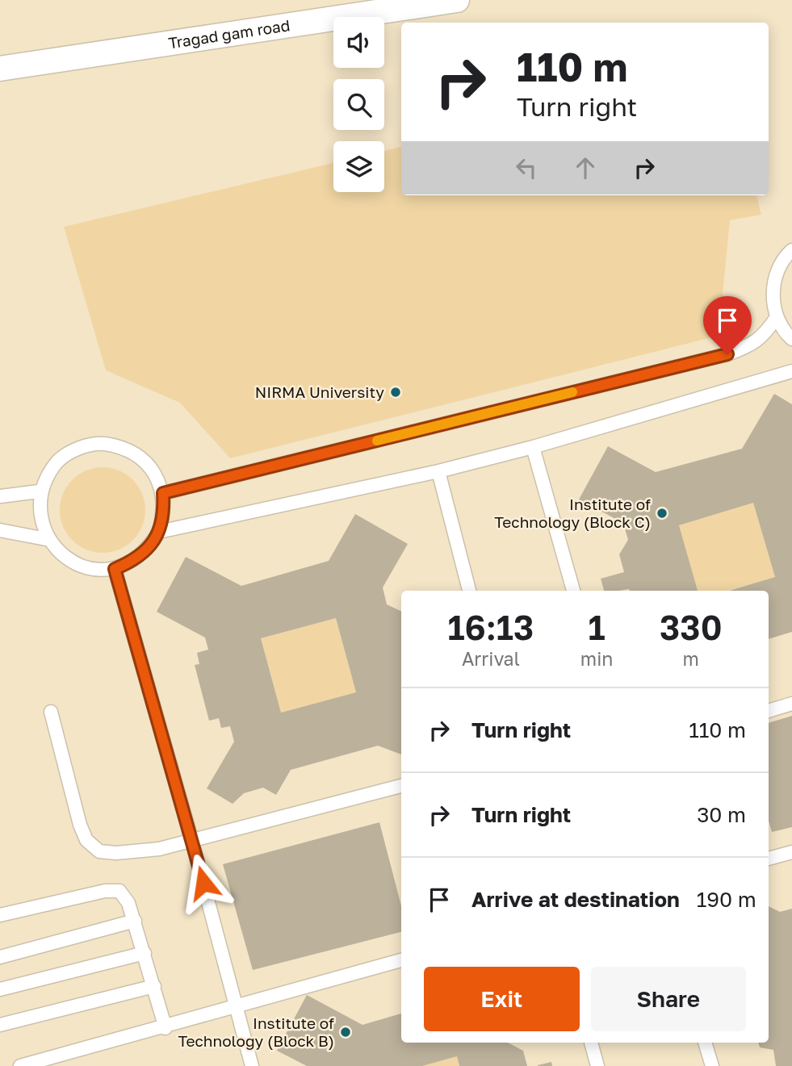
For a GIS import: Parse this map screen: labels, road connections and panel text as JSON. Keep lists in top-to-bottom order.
{
  "streets": {
    "street": ["Tragad gam road"]
  },
  "places": ["NIRMA University", "Institute of Technology (Block C)", "Institute of Technology (Block B)"],
  "page": {
    "turn": ["110 m", "Turn right"],
    "eta": [
      "16:13",
      "Arrival",
      "1",
      "min",
      "330",
      "m"
    ],
    "list": [
      {
        "name": "Turn right",
        "value": "110 m"
      },
      {
        "name": "Turn right",
        "value": "30 m"
      },
      {
        "name": "Arrive at destination",
        "value": "190 m"
      }
    ],
    "buttons": ["Exit", "Share"]
  }
}
